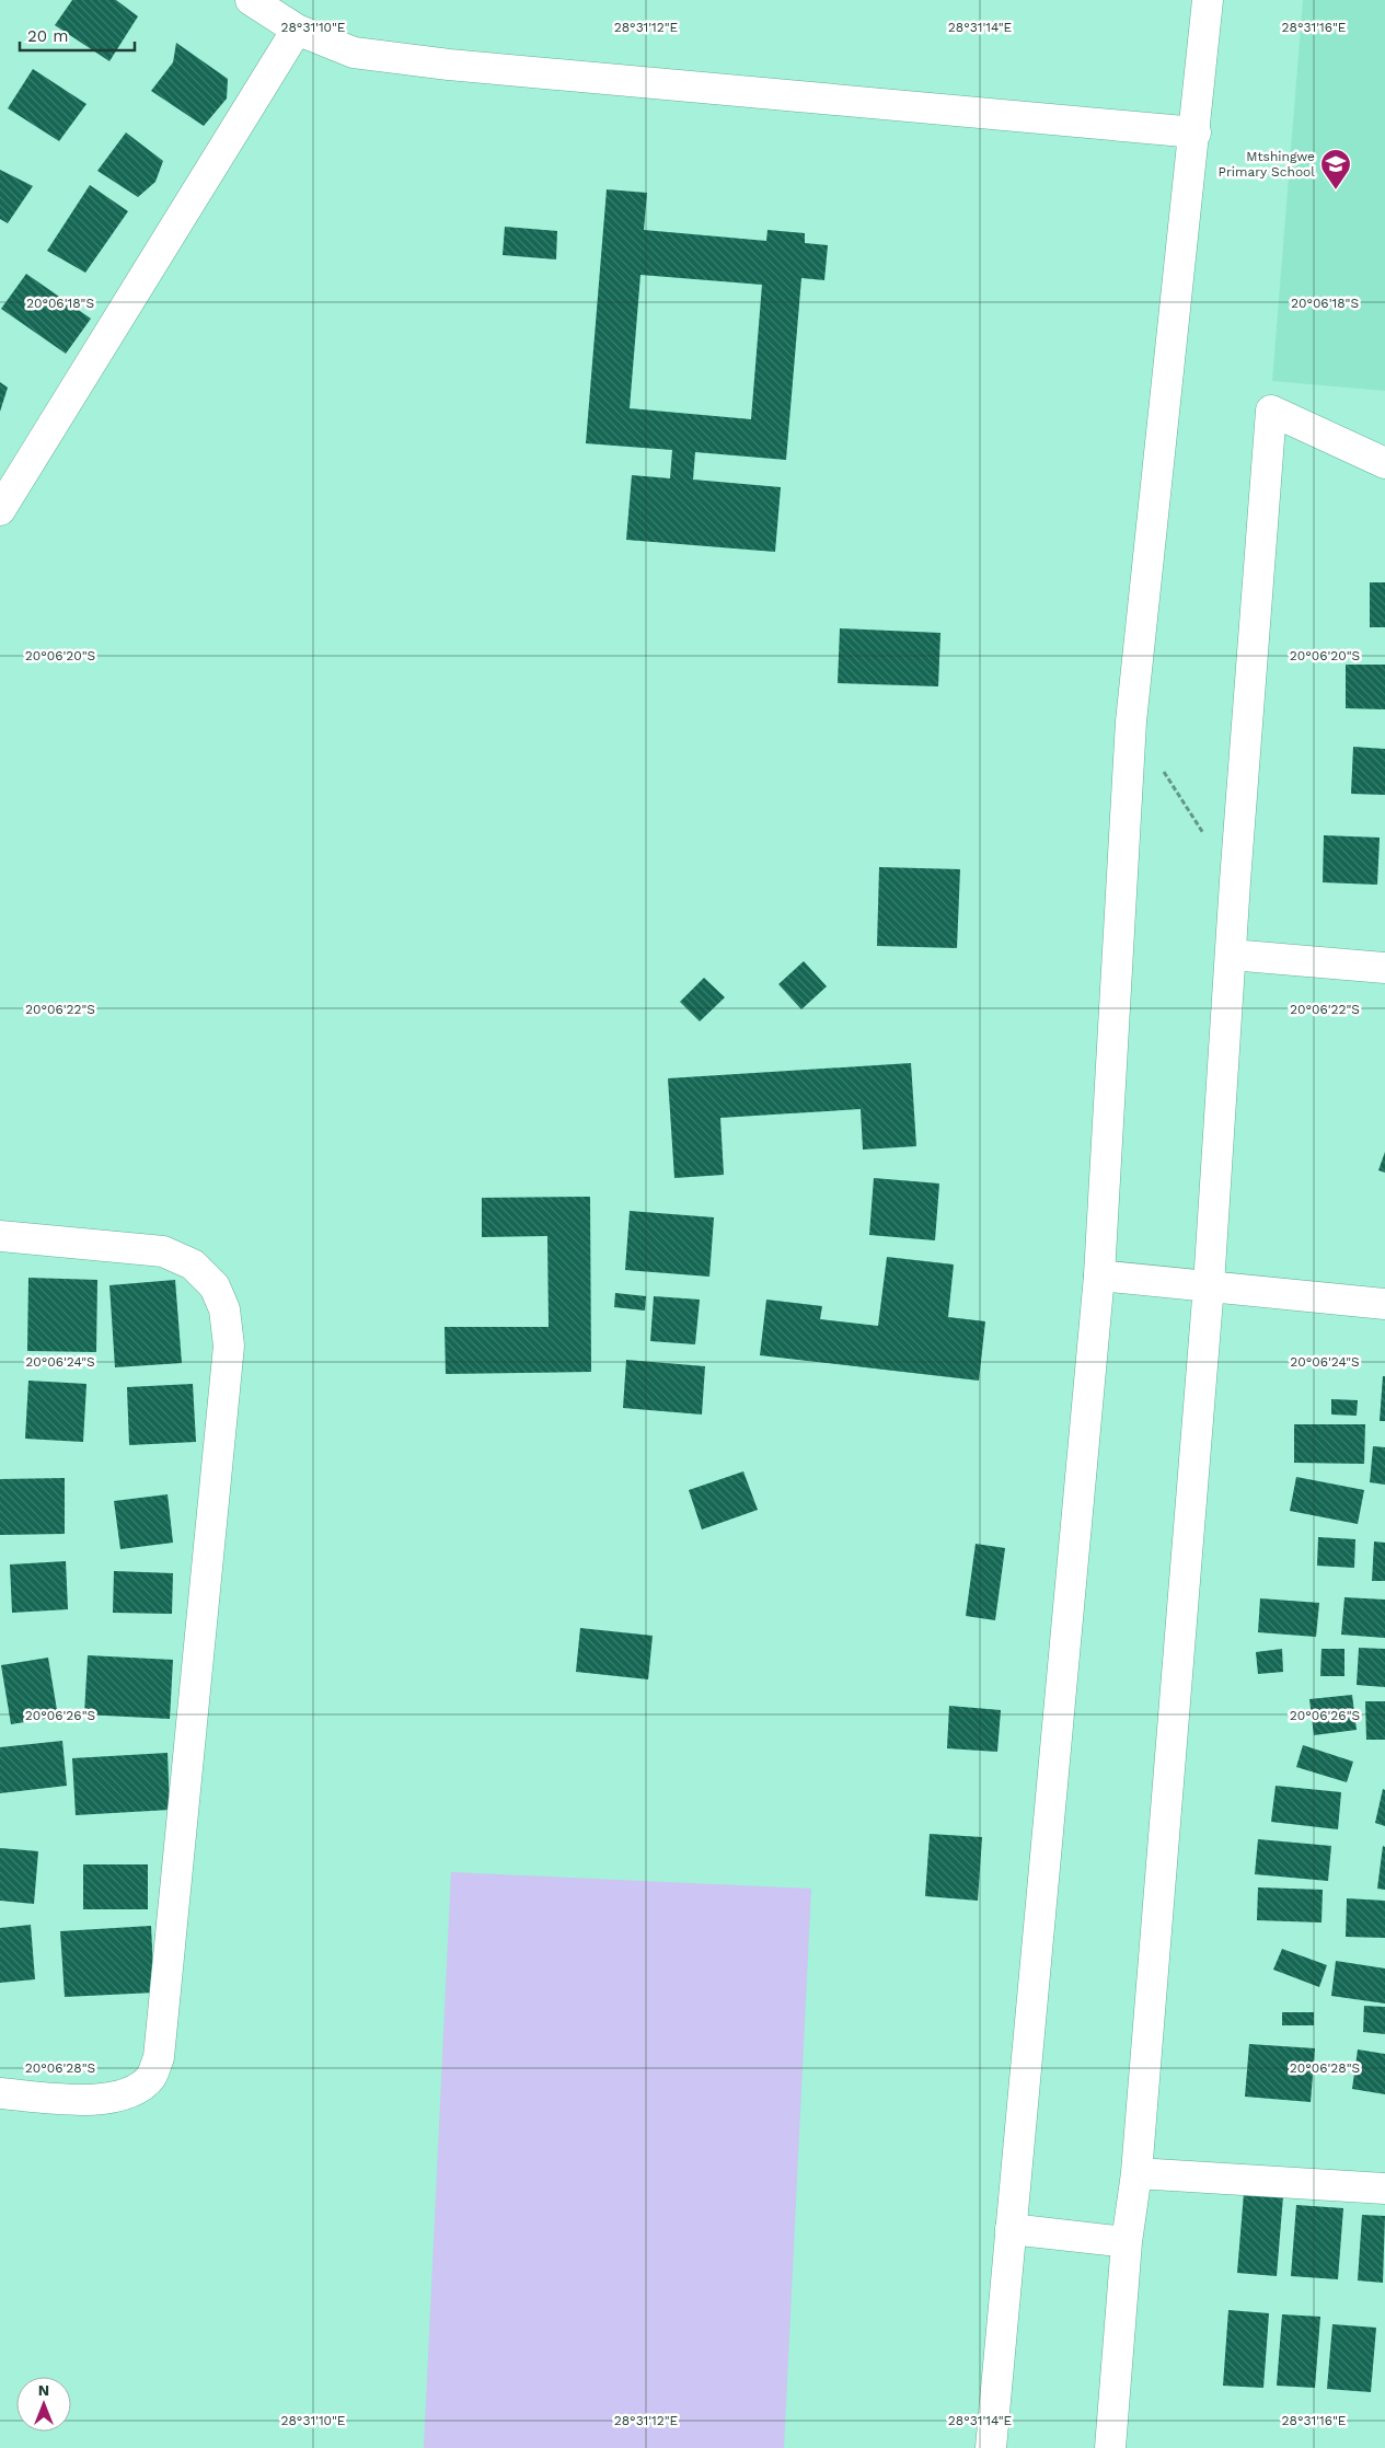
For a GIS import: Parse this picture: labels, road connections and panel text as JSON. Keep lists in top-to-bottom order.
{
  "places": {
    "school or university": ["Mtshingwe Primary School"]
  },
  "scale_bar": "20 m",
  "north": "top",
  "coordinates": [
    "28°31'10\"E",
    "28°31'12\"E",
    "28°31'14\"E",
    "28°31'16\"E",
    "20°06'18\"S",
    "20°06'20\"S",
    "20°06'22\"S",
    "20°06'24\"S",
    "20°06'26\"S",
    "20°06'28\"S"
  ]
}
